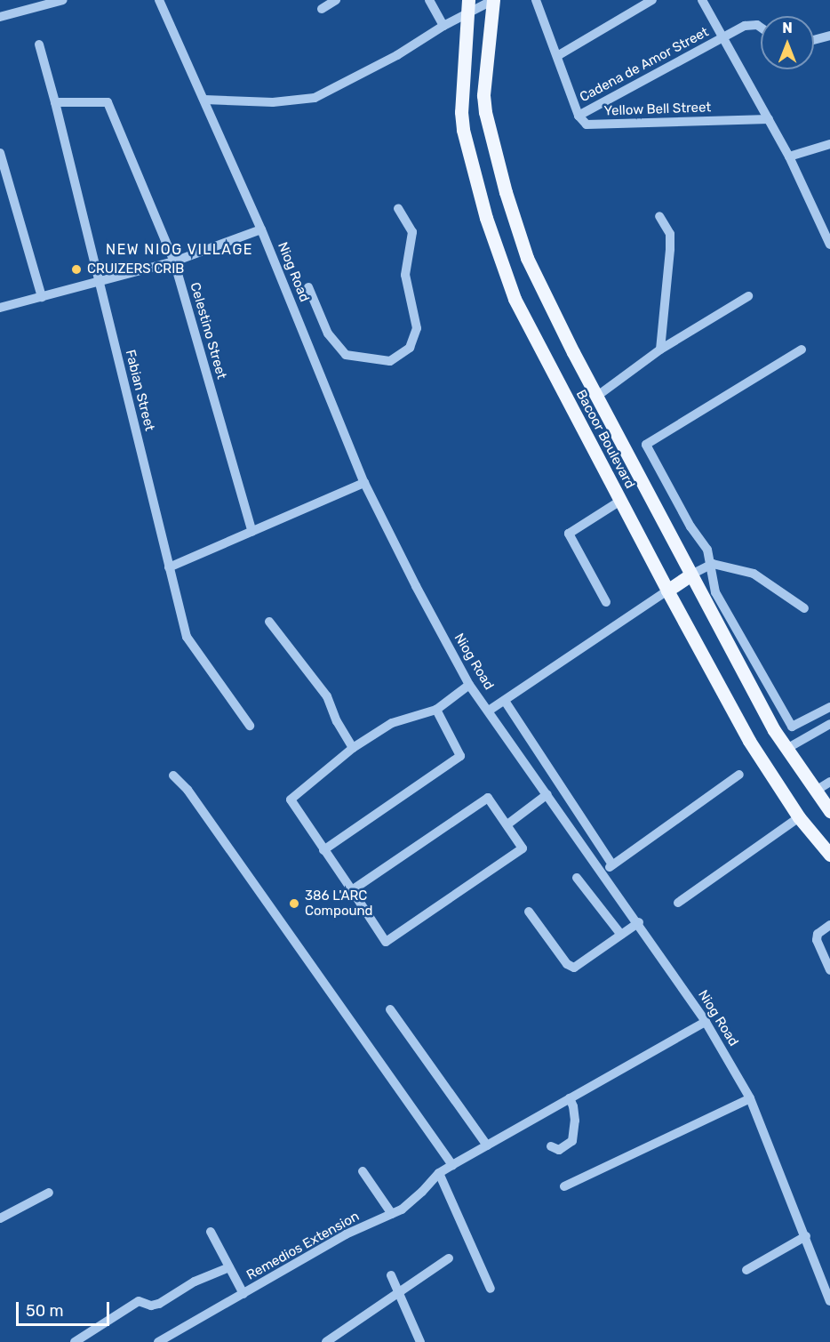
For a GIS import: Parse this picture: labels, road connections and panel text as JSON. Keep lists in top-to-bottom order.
{
  "streets": {
    "main road": ["Bacoor Boulevard"],
    "street": [
      "Cadena de Amor Street",
      "Yellow Bell Street",
      "Niog Road",
      "Celestino Street",
      "Fabian Street",
      "Remedios Extension"
    ]
  },
  "crossings": [
    ["Cadena de Amor Street", "Yellow Bell Street"],
    ["Niog Road", "Remedios Extension"],
    ["Celestino Street", "Fabian Street"]
  ],
  "districts": ["NEW NIOG VILLAGE"],
  "places": ["CRUIZERS CRIB", "386 L'ARC Compound"],
  "scale_bar": "50 m",
  "north": "top"
}
